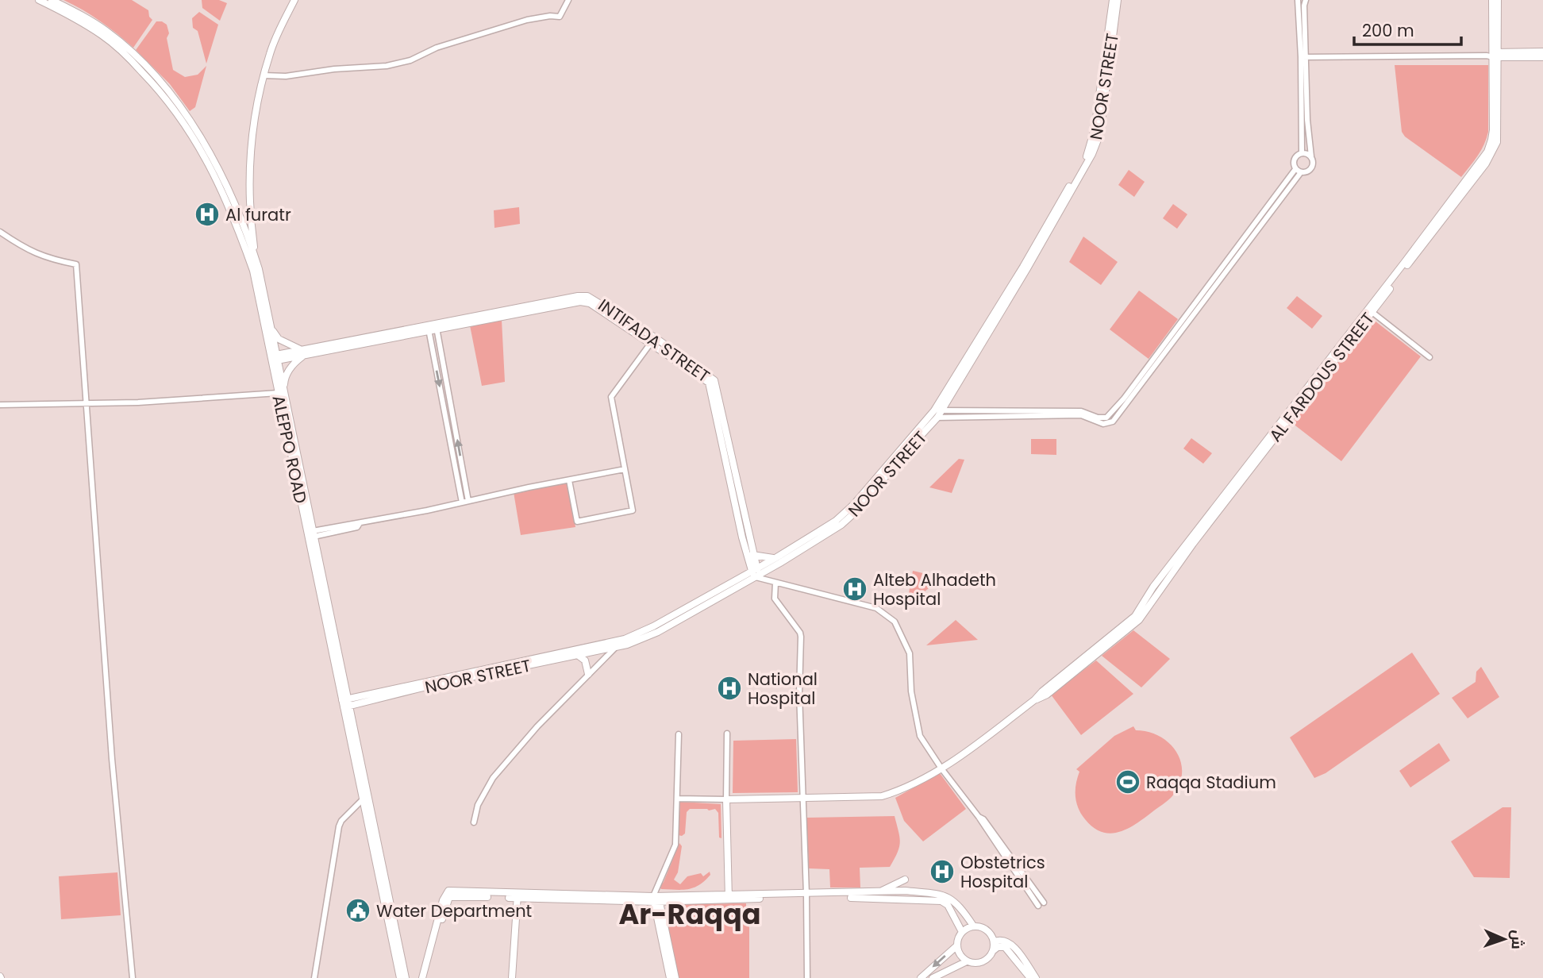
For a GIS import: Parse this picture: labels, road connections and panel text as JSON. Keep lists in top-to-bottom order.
{
  "streets": {
    "main road": [
      "NOOR STREET",
      "INTIFADA STREET",
      "AL FARDOUS STREET",
      "ALEPPO ROAD"
    ]
  },
  "crossings": [
    ["NOOR STREET", "INTIFADA STREET"],
    ["NOOR STREET", "ALEPPO ROAD"],
    ["INTIFADA STREET", "ALEPPO ROAD"]
  ],
  "districts": ["Ar-Raqqa"],
  "places": {
    "hospital": [
      "Al furatr",
      "Alteb Alhadeth Hospital",
      "National Hospital",
      "Obstetrics Hospital"
    ],
    "sports": ["Raqqa Stadium"],
    "public building": ["Water Department"]
  },
  "scale_bar": "200 m",
  "north": "right"
}
